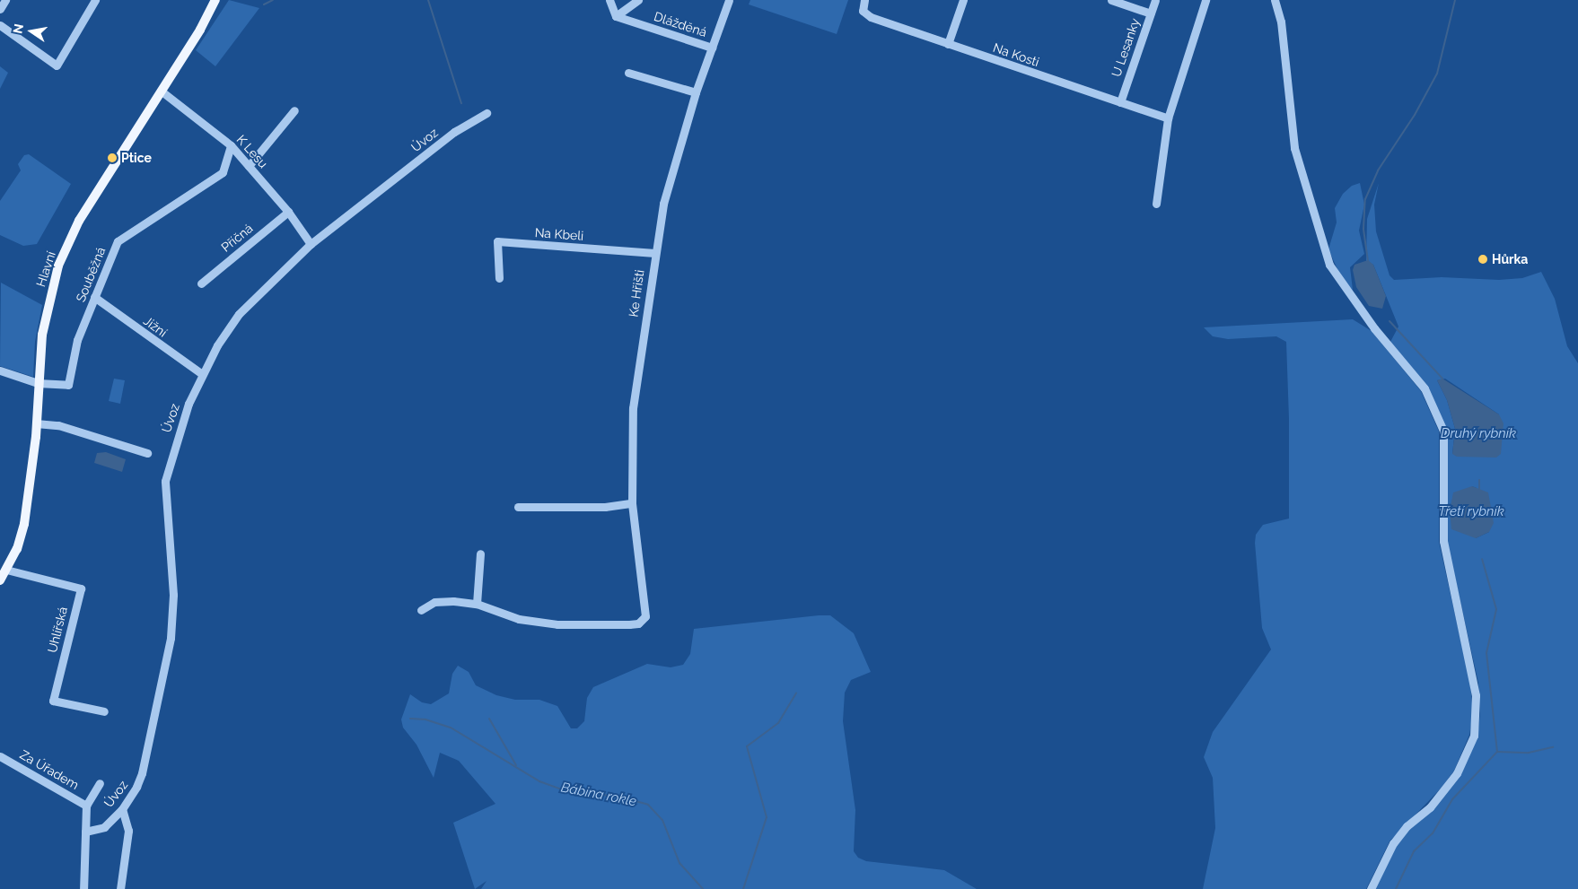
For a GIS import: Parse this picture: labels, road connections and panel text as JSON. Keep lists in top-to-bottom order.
{
  "streets": {
    "main road": ["Hlavní"],
    "street": [
      "Dlážděná",
      "U Lesanky",
      "Na Kosti",
      "Úvoz",
      "K Lesu",
      "Na Kbeli",
      "Příčná",
      "Souběžná",
      "Ke Hřišti",
      "Jižní",
      "Uhlířská",
      "Za Úřadem"
    ]
  },
  "crossings": [
    ["Dlážděná", "Ke Hřišti"],
    ["U Lesanky", "Na Kosti"],
    ["Úvoz", "K Lesu"],
    ["Úvoz", "Jižní"],
    ["Úvoz", "Za Úřadem"],
    ["K Lesu", "Příčná"],
    ["K Lesu", "Hlavní"],
    ["K Lesu", "Souběžná"],
    ["Na Kbeli", "Ke Hřišti"],
    ["Hlavní", "Souběžná"],
    ["Hlavní", "Uhlířská"],
    ["Souběžná", "Jižní"]
  ],
  "water": ["Druhý rybník", "Třetí rybník", "Bábina rokle"],
  "places": ["Ptice", "Hůrka"],
  "north": "left"
}
